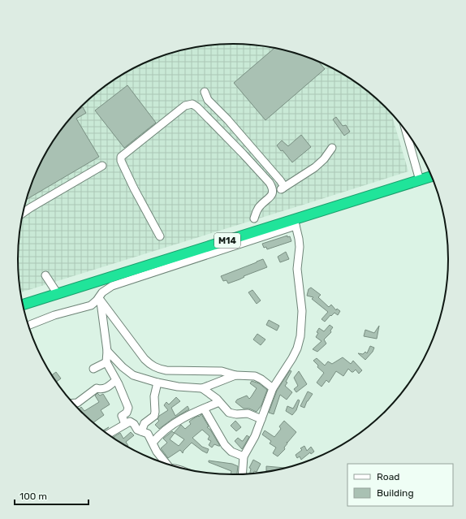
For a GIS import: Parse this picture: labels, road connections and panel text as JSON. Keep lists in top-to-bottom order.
{
  "streets": {
    "highway": ["M14"]
  },
  "legend": ["Road", "Building"],
  "scale_bar": "100 m"
}
